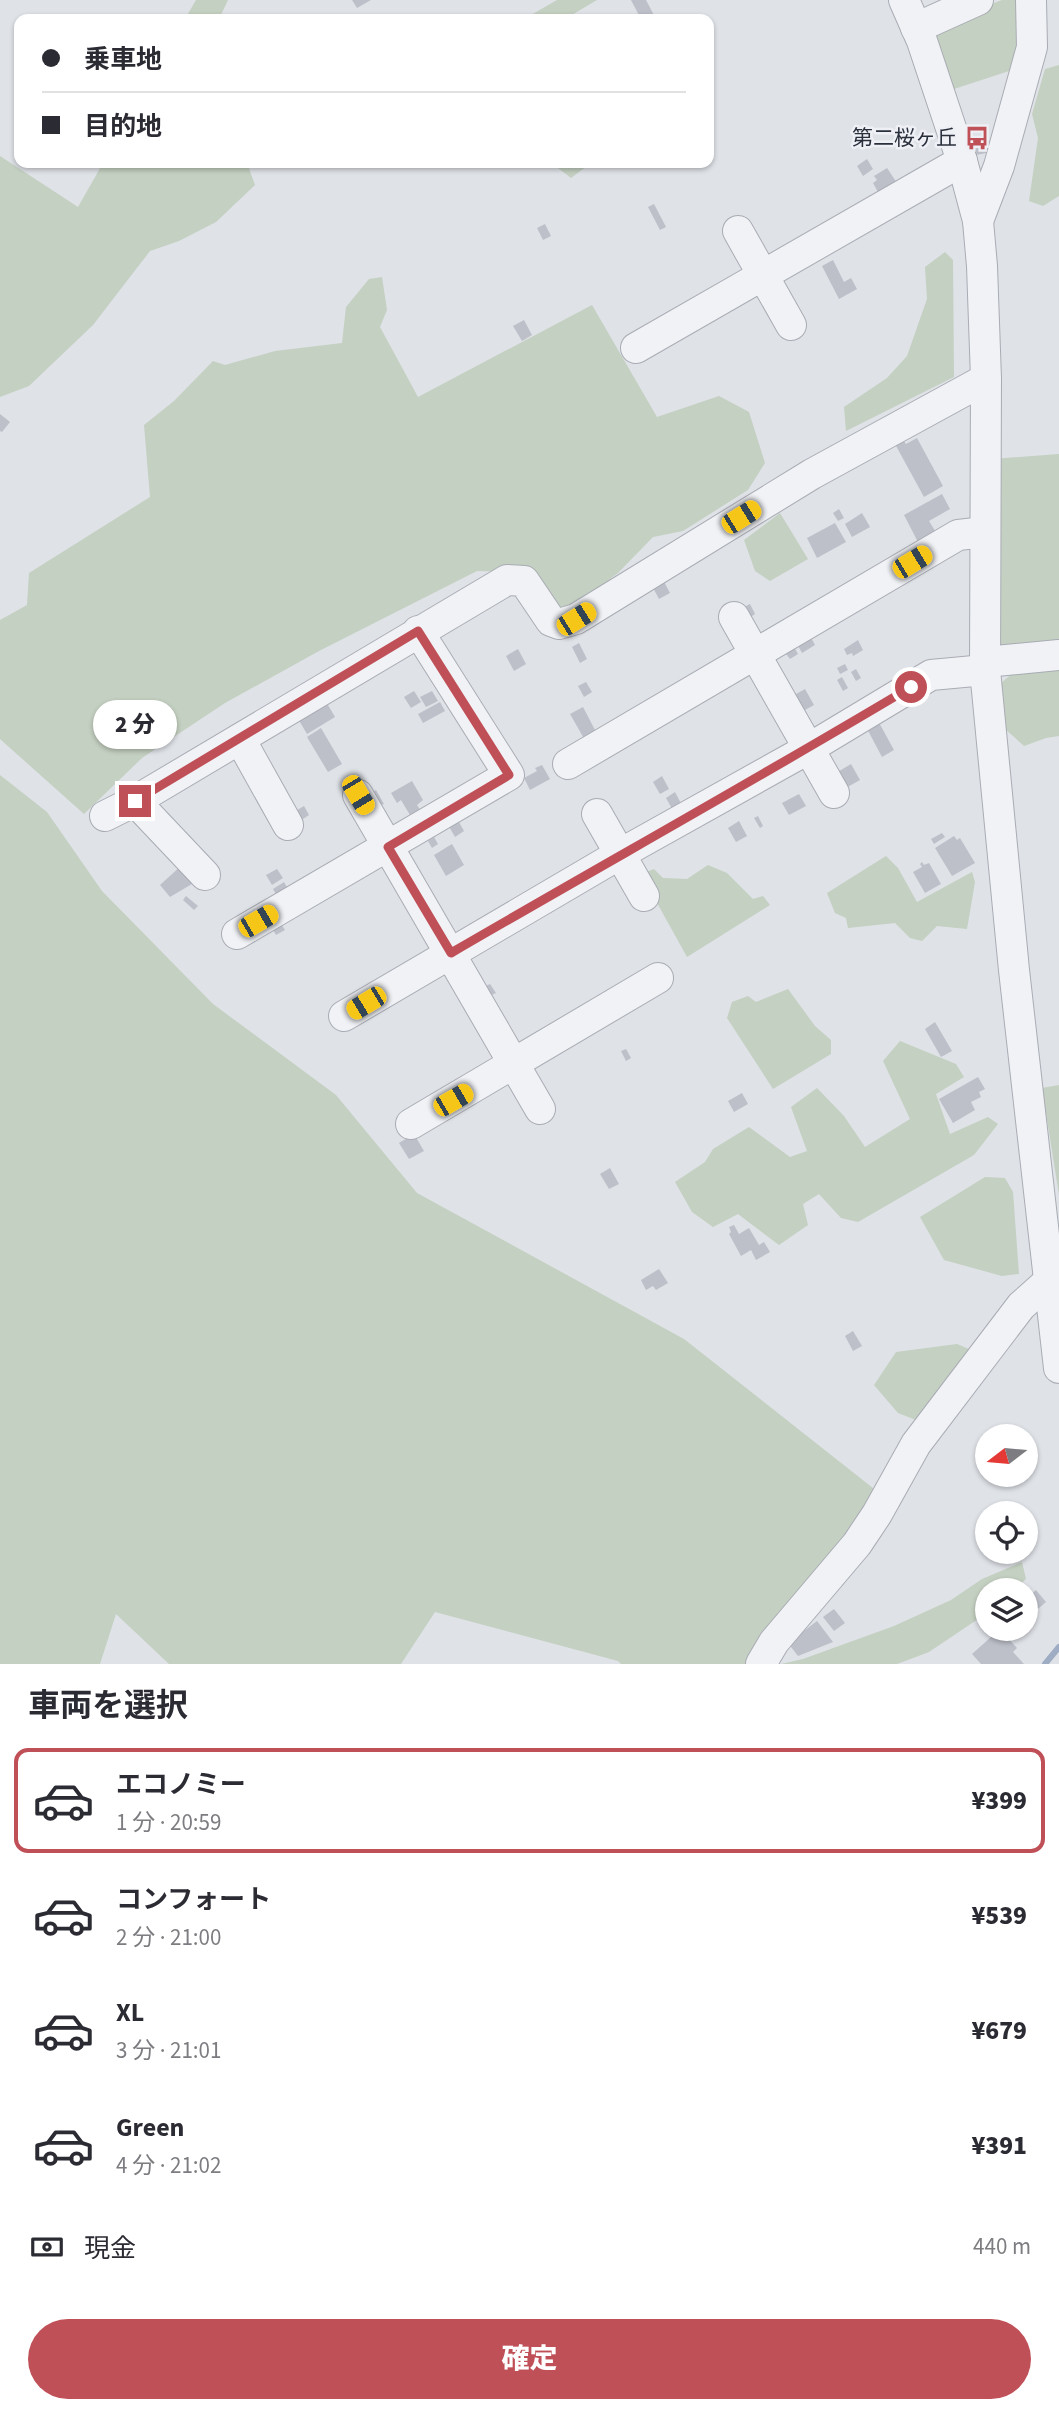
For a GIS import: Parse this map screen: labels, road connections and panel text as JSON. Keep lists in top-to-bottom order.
{
  "places": {
    "bus stop": ["第二桜ヶ丘"]
  },
  "north": "left",
  "page": {
    "banner": ["乗車地", "目的地"],
    "bubble": "2 分",
    "heading": "車両を選択",
    "list": [
      {
        "name": "エコノミー",
        "note": "1 分 · 20:59",
        "value": "¥399"
      },
      {
        "name": "コンフォート",
        "note": "2 分 · 21:00",
        "value": "¥539"
      },
      {
        "name": "XL",
        "note": "3 分 · 21:01",
        "value": "¥679"
      },
      {
        "name": "Green",
        "note": "4 分 · 21:02",
        "value": "¥391"
      }
    ],
    "pay": ["現金", "440 m"],
    "buttons": "確定"
  }
}
